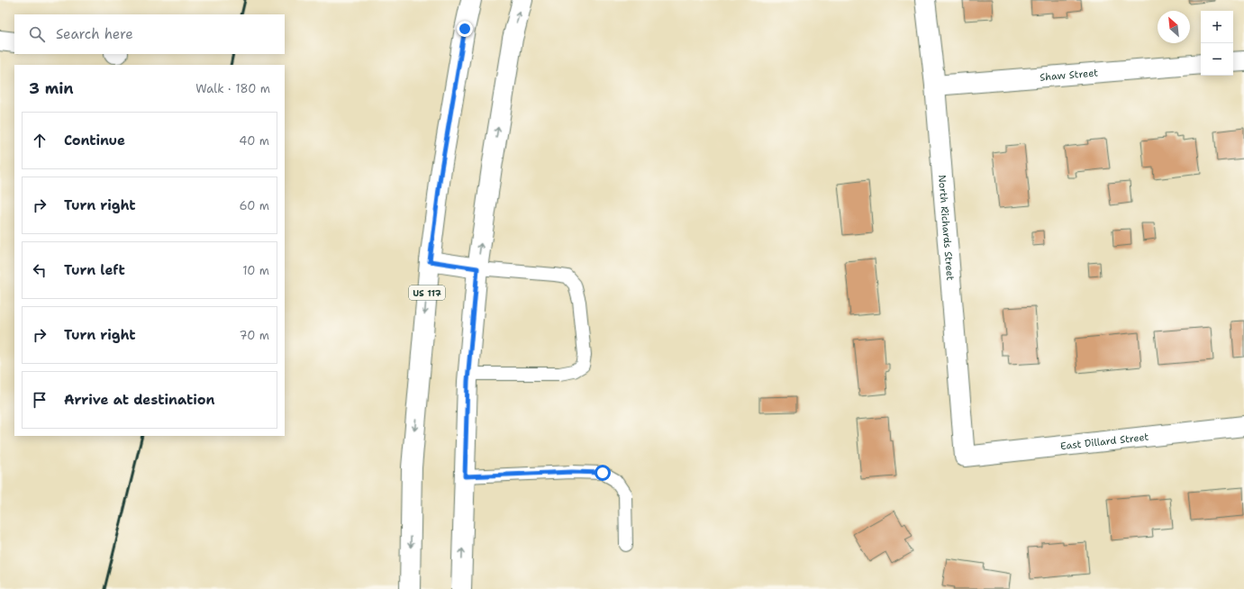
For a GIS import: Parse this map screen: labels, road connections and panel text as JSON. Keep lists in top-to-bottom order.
{
  "streets": {
    "main road": [
      "Shaw Street",
      "North Richards Street",
      "US 117",
      "East Dillard Street"
    ]
  },
  "crossings": [
    ["Shaw Street", "North Richards Street"],
    ["North Richards Street", "East Dillard Street"]
  ],
  "north": "top left",
  "page": {
    "map_buttons": ["+", "−"],
    "search": "Search here",
    "heading": ["3 min", "Walk · 180 m"],
    "list": [
      ["Continue", "40 m"],
      ["Turn right", "60 m"],
      ["Turn left", "10 m"],
      ["Turn right", "70 m"],
      "Arrive at destination"
    ]
  }
}
